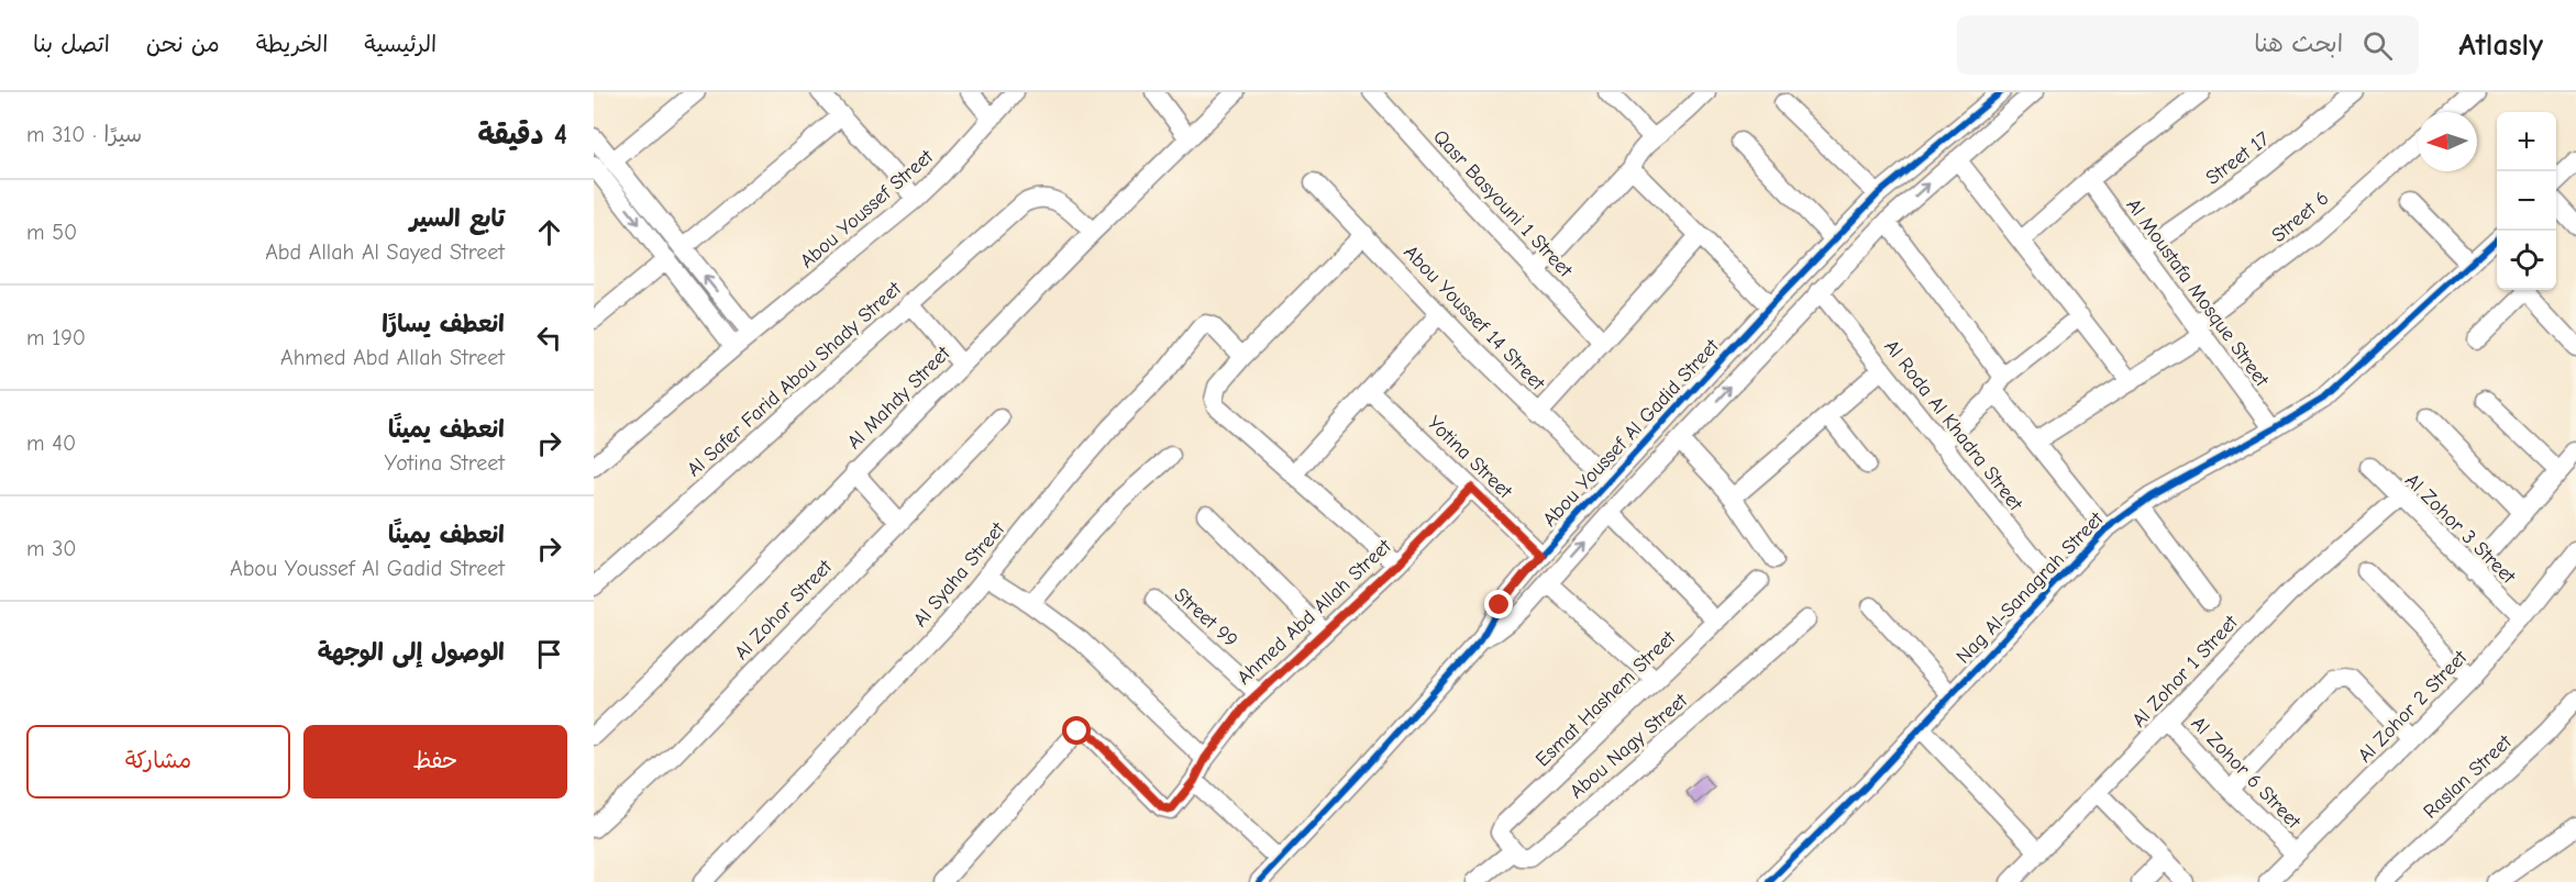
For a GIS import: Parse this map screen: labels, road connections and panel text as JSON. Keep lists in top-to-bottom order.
{
  "streets": {
    "street": [
      "Street 17",
      "Qasr Basyouni 1 Street",
      "Abou Youssef Street",
      "Street 6",
      "Al Moustafa Mosque Street",
      "Abou Youssef 14 Street",
      "Al Safer Farid Abou Shady Street",
      "Al Mahdy Street",
      "Al Roda Al Khadra Street",
      "Abou Youssef Al Gadid Street",
      "Yotina Street",
      "Al Zohor 3 Street",
      "Al Syaha Street",
      "Nag Al-Sanagrah Street",
      "Al Zohor Street",
      "Ahmed Abd Allah Street",
      "Street 99",
      "Al Zohor 1 Street",
      "Esmat Hashem Street",
      "Al Zohor 2 Street",
      "Abou Nagy Street",
      "Al Zohor 6 Street",
      "Raslan Street"
    ]
  },
  "crossings": [
    ["Street 17", "Al Moustafa Mosque Street"],
    ["Street 6", "Al Moustafa Mosque Street"],
    ["Al Moustafa Mosque Street", "Nag Al-Sanagrah Street"],
    ["Abou Youssef 14 Street", "Abou Youssef Al Gadid Street"],
    ["Al Safer Farid Abou Shady Street", "Al Mahdy Street"],
    ["Al Roda Al Khadra Street", "Abou Youssef Al Gadid Street"],
    ["Al Roda Al Khadra Street", "Nag Al-Sanagrah Street"],
    ["Abou Youssef Al Gadid Street", "Yotina Street"],
    ["Yotina Street", "Ahmed Abd Allah Street"],
    ["Al Zohor 3 Street", "Al Zohor 1 Street"],
    ["Al Zohor 3 Street", "Al Zohor 2 Street"],
    ["Ahmed Abd Allah Street", "Street 99"],
    ["Al Zohor 1 Street", "Al Zohor 6 Street"],
    ["Esmat Hashem Street", "Abou Nagy Street"],
    ["Al Zohor 2 Street", "Al Zohor 6 Street"]
  ],
  "north": "left",
  "page": {
    "header": "Atlasly",
    "search": "ابحث هنا",
    "nav": [
      "الرئيسية",
      "الخريطة",
      "من نحن",
      "اتصل بنا"
    ],
    "heading": ["4 دقيقة", "سيرًا · 310 m"],
    "map_buttons": ["+", "−"],
    "list": [
      ["تابع السير", "Abd Allah Al Sayed Street", "50 m"],
      ["انعطف يسارًا", "Ahmed Abd Allah Street", "190 m"],
      ["انعطف يمينًا", "Yotina Street", "40 m"],
      ["انعطف يمينًا", "Abou Youssef Al Gadid Street", "30 m"],
      "الوصول إلى الوجهة"
    ],
    "buttons": ["حفظ", "مشاركة"]
  }
}
